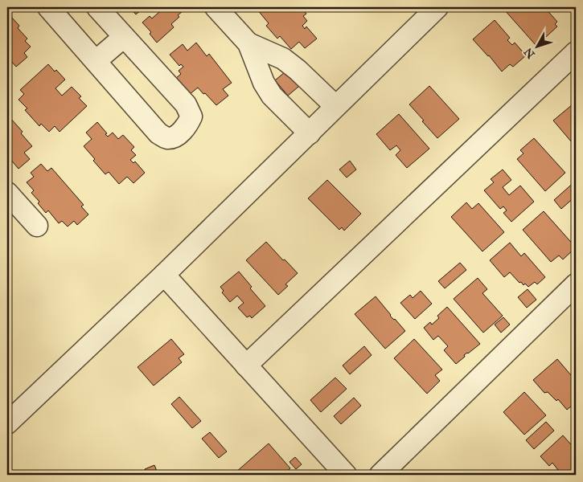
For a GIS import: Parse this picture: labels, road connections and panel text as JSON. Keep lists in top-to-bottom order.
{
  "north": "bottom left"
}
